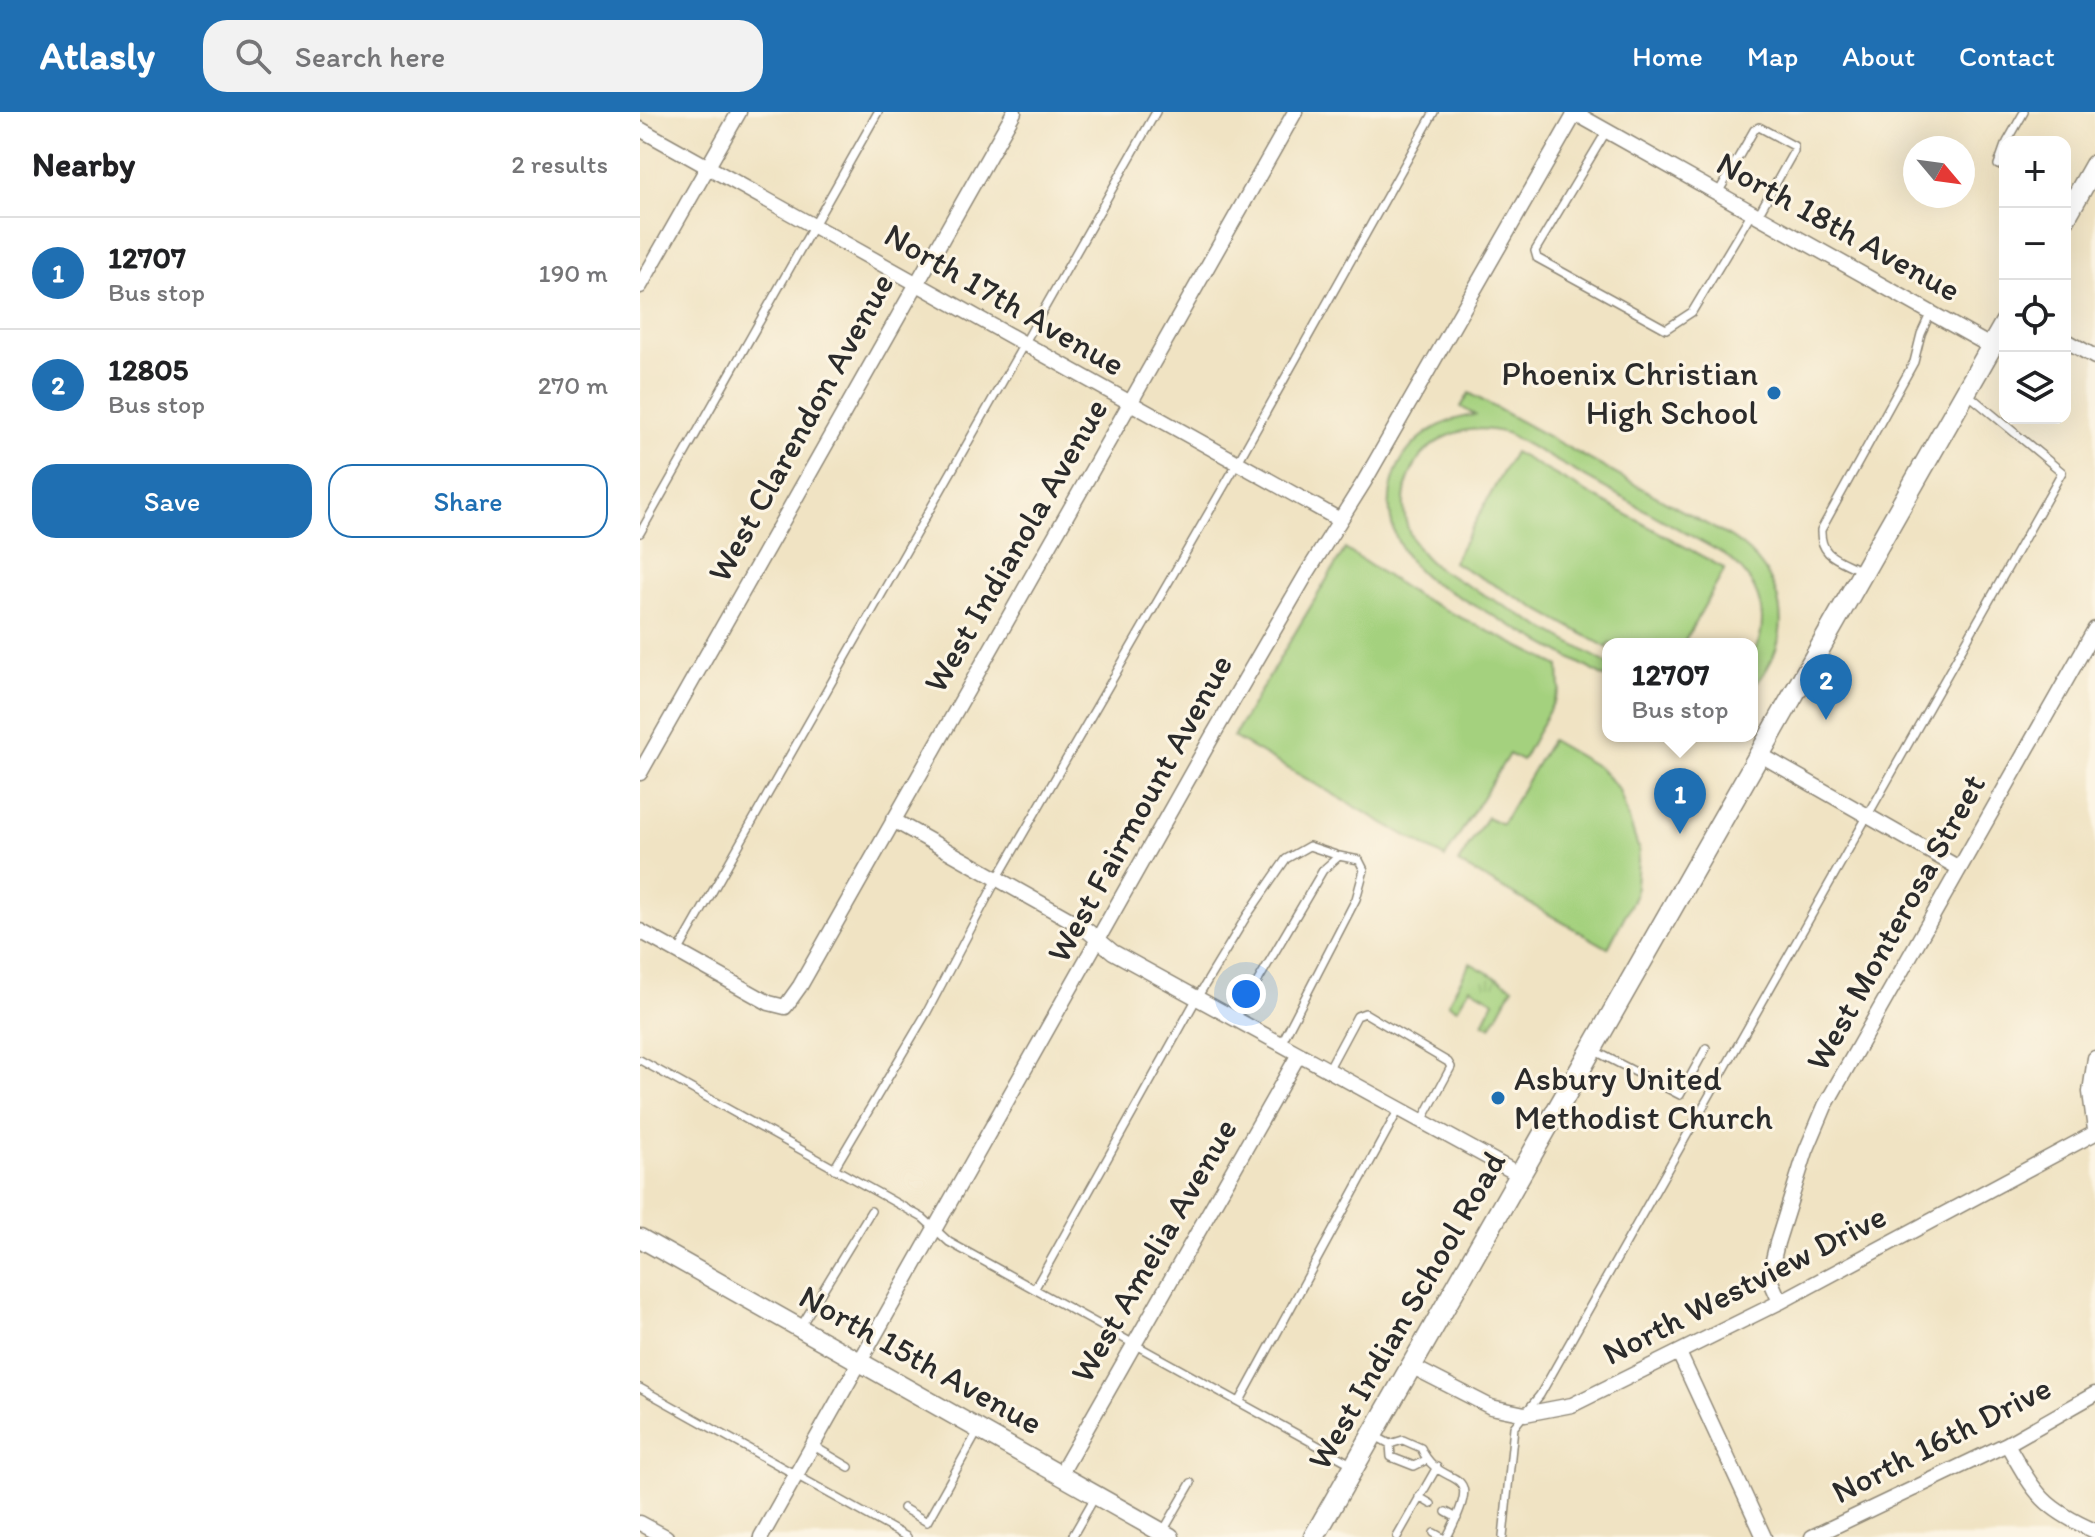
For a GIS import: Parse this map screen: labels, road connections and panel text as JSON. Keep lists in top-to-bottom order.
{
  "streets": {
    "main road": ["West Indian School Road"],
    "street": [
      "North 18th Avenue",
      "North 17th Avenue",
      "West Clarendon Avenue",
      "West Indianola Avenue",
      "West Fairmount Avenue",
      "West Monterosa Street",
      "West Amelia Avenue",
      "North Westview Drive",
      "North 15th Avenue",
      "North 16th Drive"
    ]
  },
  "crossings": [
    ["North 18th Avenue", "West Fairmount Avenue"],
    ["North 18th Avenue", "West Indian School Road"],
    ["North 17th Avenue", "West Clarendon Avenue"],
    ["North 17th Avenue", "West Indianola Avenue"],
    ["North 17th Avenue", "West Fairmount Avenue"],
    ["West Fairmount Avenue", "North 15th Avenue"],
    ["West Monterosa Street", "North Westview Drive"],
    ["West Amelia Avenue", "North 15th Avenue"],
    ["North Westview Drive", "West Indian School Road"]
  ],
  "places": ["Phoenix Christian High School", "Asbury United Methodist Church"],
  "north": "bottom right",
  "page": {
    "header": "Atlasly",
    "search": "Search here",
    "nav": [
      "Home",
      "Map",
      "About",
      "Contact"
    ],
    "heading": ["Nearby", "2 results"],
    "map_buttons": ["+", "−"],
    "list": [
      {
        "mark": "1",
        "name": "12707",
        "note": "Bus stop",
        "value": "190 m"
      },
      {
        "mark": "2",
        "name": "12805",
        "note": "Bus stop",
        "value": "270 m"
      }
    ],
    "buttons": ["Save", "Share"],
    "popup": ["12707", "Bus stop"],
    "pins": ["2", "1"]
  }
}
